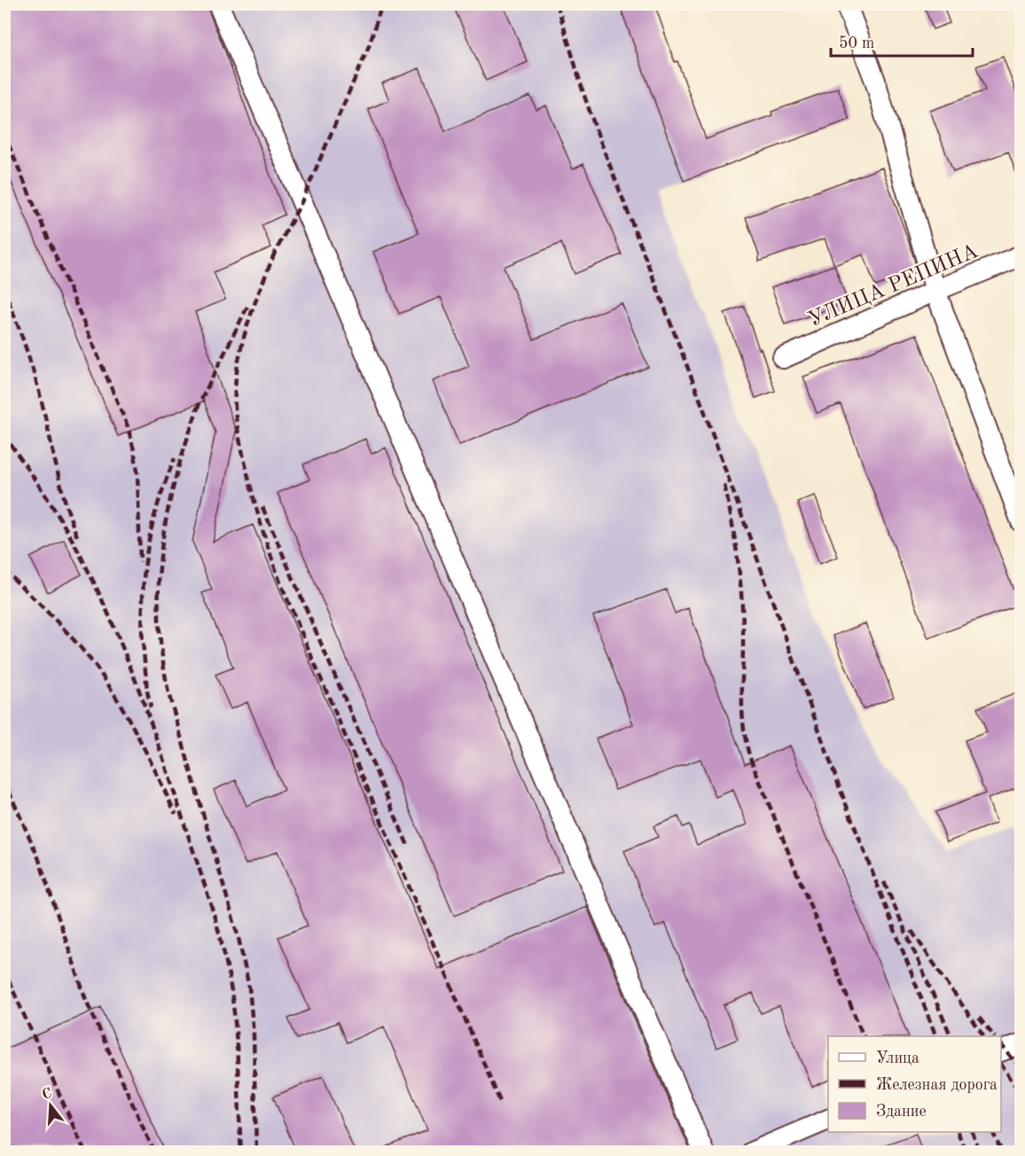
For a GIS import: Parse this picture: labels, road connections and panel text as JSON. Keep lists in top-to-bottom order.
{
  "streets": {
    "street": ["УЛИЦА РЕПИНА"]
  },
  "legend": ["Улица", "Железная дорога", "Здание"],
  "scale_bar": "50 m",
  "north": "top"
}
